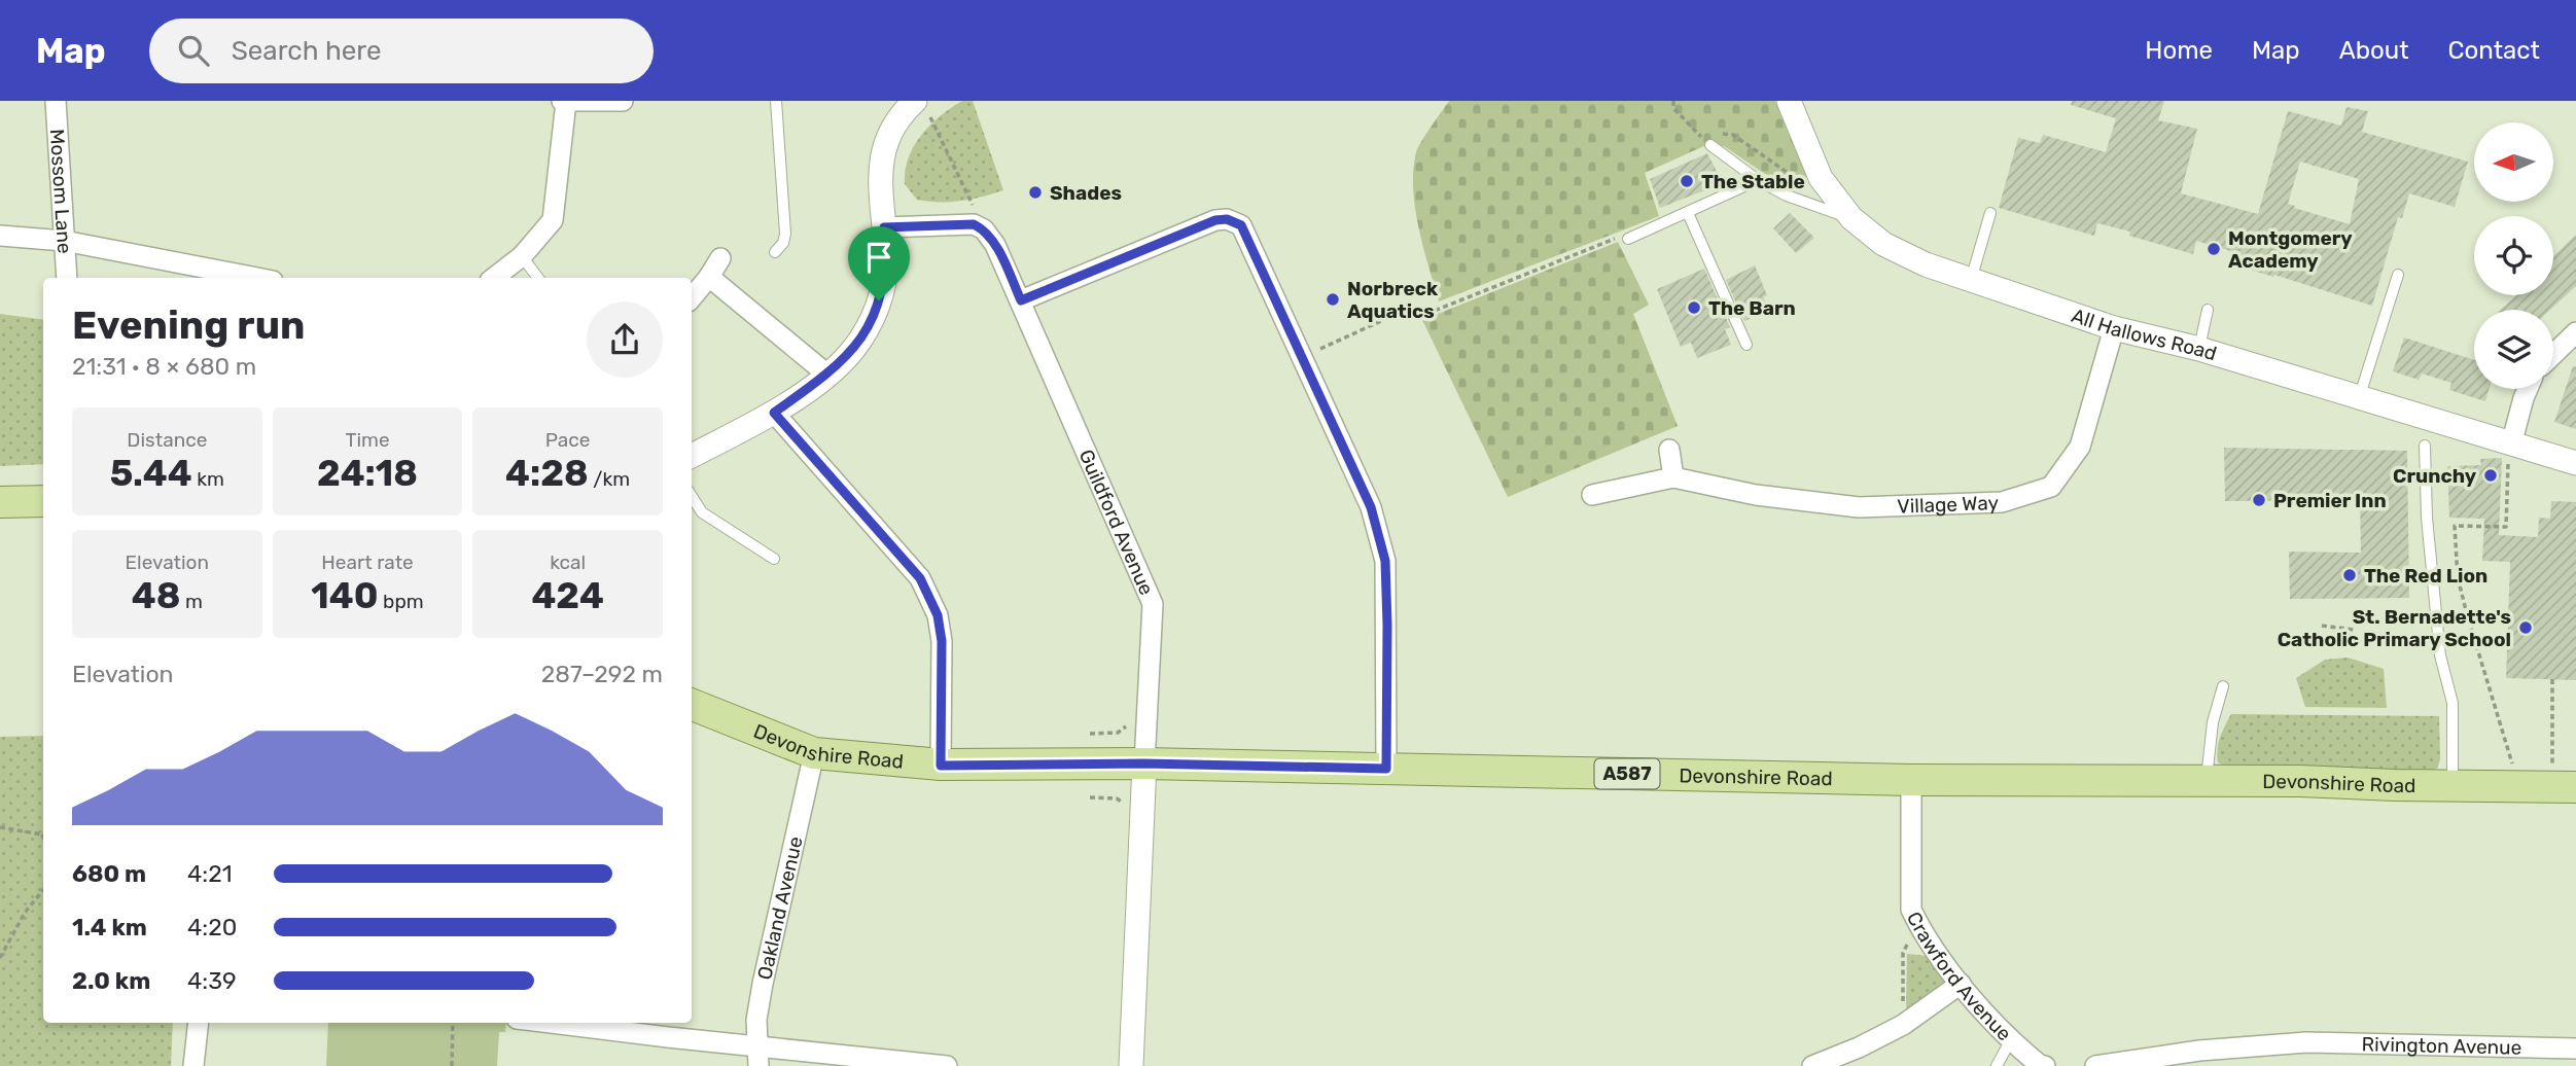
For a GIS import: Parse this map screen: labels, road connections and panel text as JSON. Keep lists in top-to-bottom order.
{
  "streets": {
    "main road": ["Devonshire Road", "A587"],
    "street": [
      "Mossom Lane",
      "All Hallows Road",
      "Village Way",
      "Guildford Avenue",
      "Oakland Avenue",
      "Crawford Avenue",
      "Rivington Avenue"
    ]
  },
  "crossings": [
    ["All Hallows Road", "Village Way"],
    ["Guildford Avenue", "Devonshire Road"],
    ["Devonshire Road", "Oakland Avenue"],
    ["Devonshire Road", "Crawford Avenue"]
  ],
  "places": [
    "The Stable",
    "Shades",
    "Montgomery Academy",
    "Norbreck Aquatics",
    "The Barn",
    "Crunchy",
    "Premier Inn",
    "The Red Lion",
    "St. Bernadette's Catholic Primary School"
  ],
  "north": "left",
  "page": {
    "header": "Map",
    "search": "Search here",
    "nav": [
      "Home",
      "Map",
      "About",
      "Contact"
    ],
    "heading": ["Evening run", "21:31 · 8 × 680 m"],
    "stats": [
      ["Distance", "5.44 km"],
      ["Time", "24:18"],
      ["Pace", "4:28 /km"],
      ["Elevation", "48 m"],
      ["Heart rate", "140 bpm"],
      ["kcal", "424"]
    ],
    "chart": ["Elevation", "287–292 m"],
    "list": [
      {
        "name": "680 m",
        "note": "4:21"
      },
      {
        "name": "1.4 km",
        "note": "4:20"
      },
      {
        "name": "2.0 km",
        "note": "4:39"
      }
    ]
  }
}
